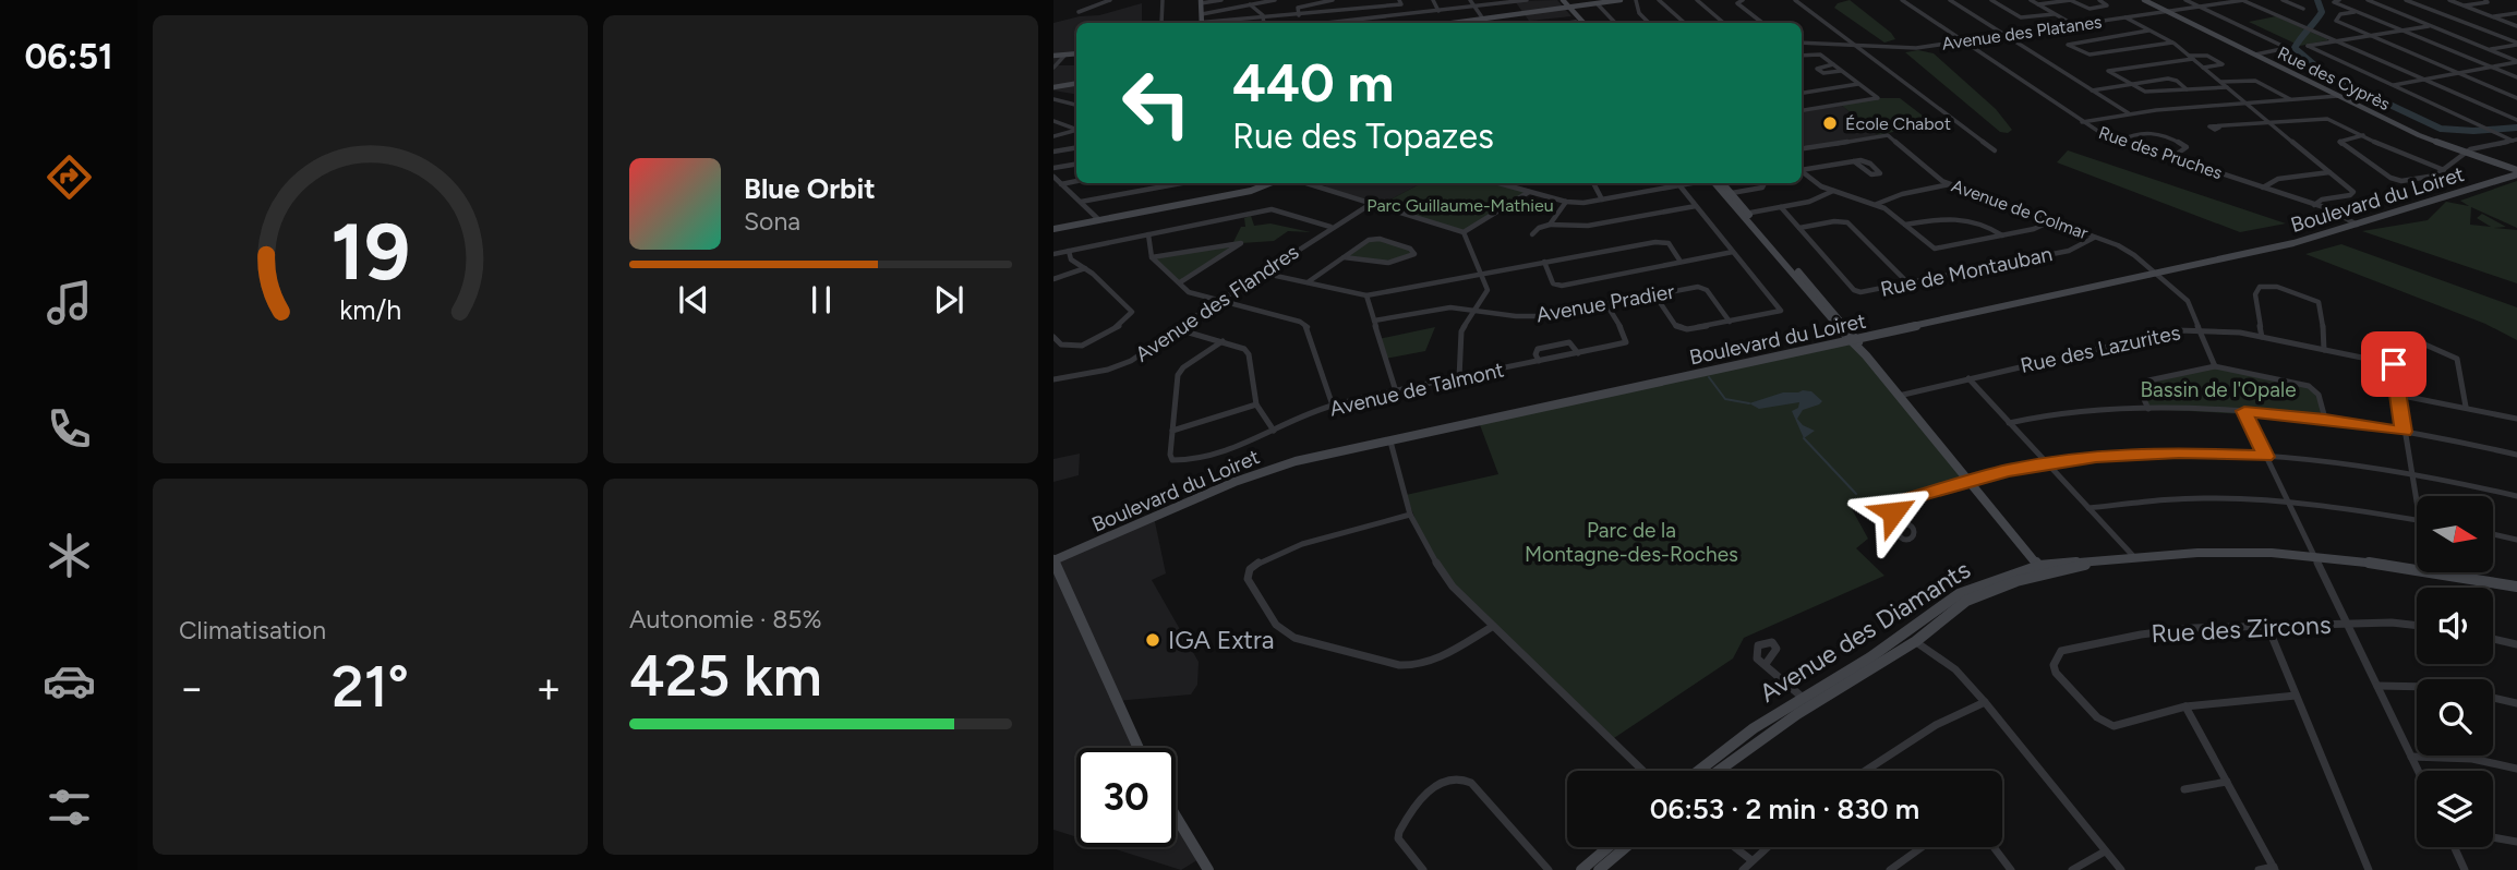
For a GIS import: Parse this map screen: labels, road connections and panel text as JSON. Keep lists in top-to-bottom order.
{
  "streets": {
    "street": [
      "Avenue des Platanes",
      "Rue des Cyprès",
      "Rue des Pruches",
      "Boulevard du Loiret",
      "Avenue de Colmar",
      "Rue de Montauban",
      "Avenue des Flandres",
      "Avenue Pradier",
      "Rue des Lazurites",
      "Avenue de Talmont",
      "Rue des Zircons",
      "Avenue des Diamants"
    ]
  },
  "crossings": [
    ["Avenue des Platanes", "Rue des Cyprès"],
    ["Avenue des Platanes", "Rue des Pruches"],
    ["Rue des Cyprès", "Boulevard du Loiret"],
    ["Rue des Pruches", "Boulevard du Loiret"],
    ["Boulevard du Loiret", "Avenue de Colmar"],
    ["Avenue de Colmar", "Rue de Montauban"],
    ["Avenue Pradier", "Avenue de Talmont"]
  ],
  "parks": ["Parc Guillaume-Mathieu", "Bassin de l'Opale", "Parc de la Montagne-des-Roches"],
  "places": ["École Chabot", "IGA Extra"],
  "north": "right",
  "page": {
    "tabs": "06:51",
    "turn": ["440 m", "Rue des Topazes"],
    "song": ["Blue Orbit", "Sona"],
    "tile": [
      "Climatisation",
      ["Autonomie · 85%", "425 km"]
    ],
    "heat": ["−", "21°", "+"],
    "limit": "30",
    "trip": "06:53 · 2 min · 830 m",
    "gauge": ["19", "km/h"]
  }
}
